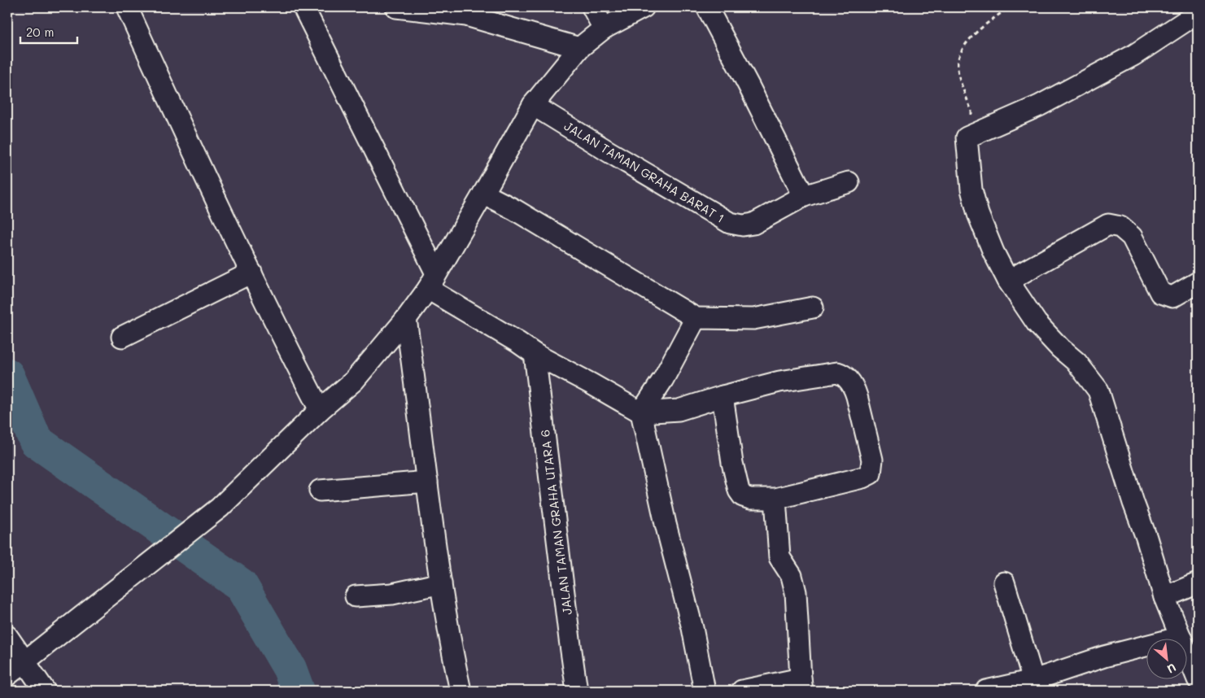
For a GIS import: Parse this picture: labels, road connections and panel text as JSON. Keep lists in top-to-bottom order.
{
  "streets": {
    "street": ["JALAN TAMAN GRAHA BARAT 1", "JALAN TAMAN GRAHA UTARA 6"]
  },
  "scale_bar": "20 m",
  "north": "bottom right"
}
